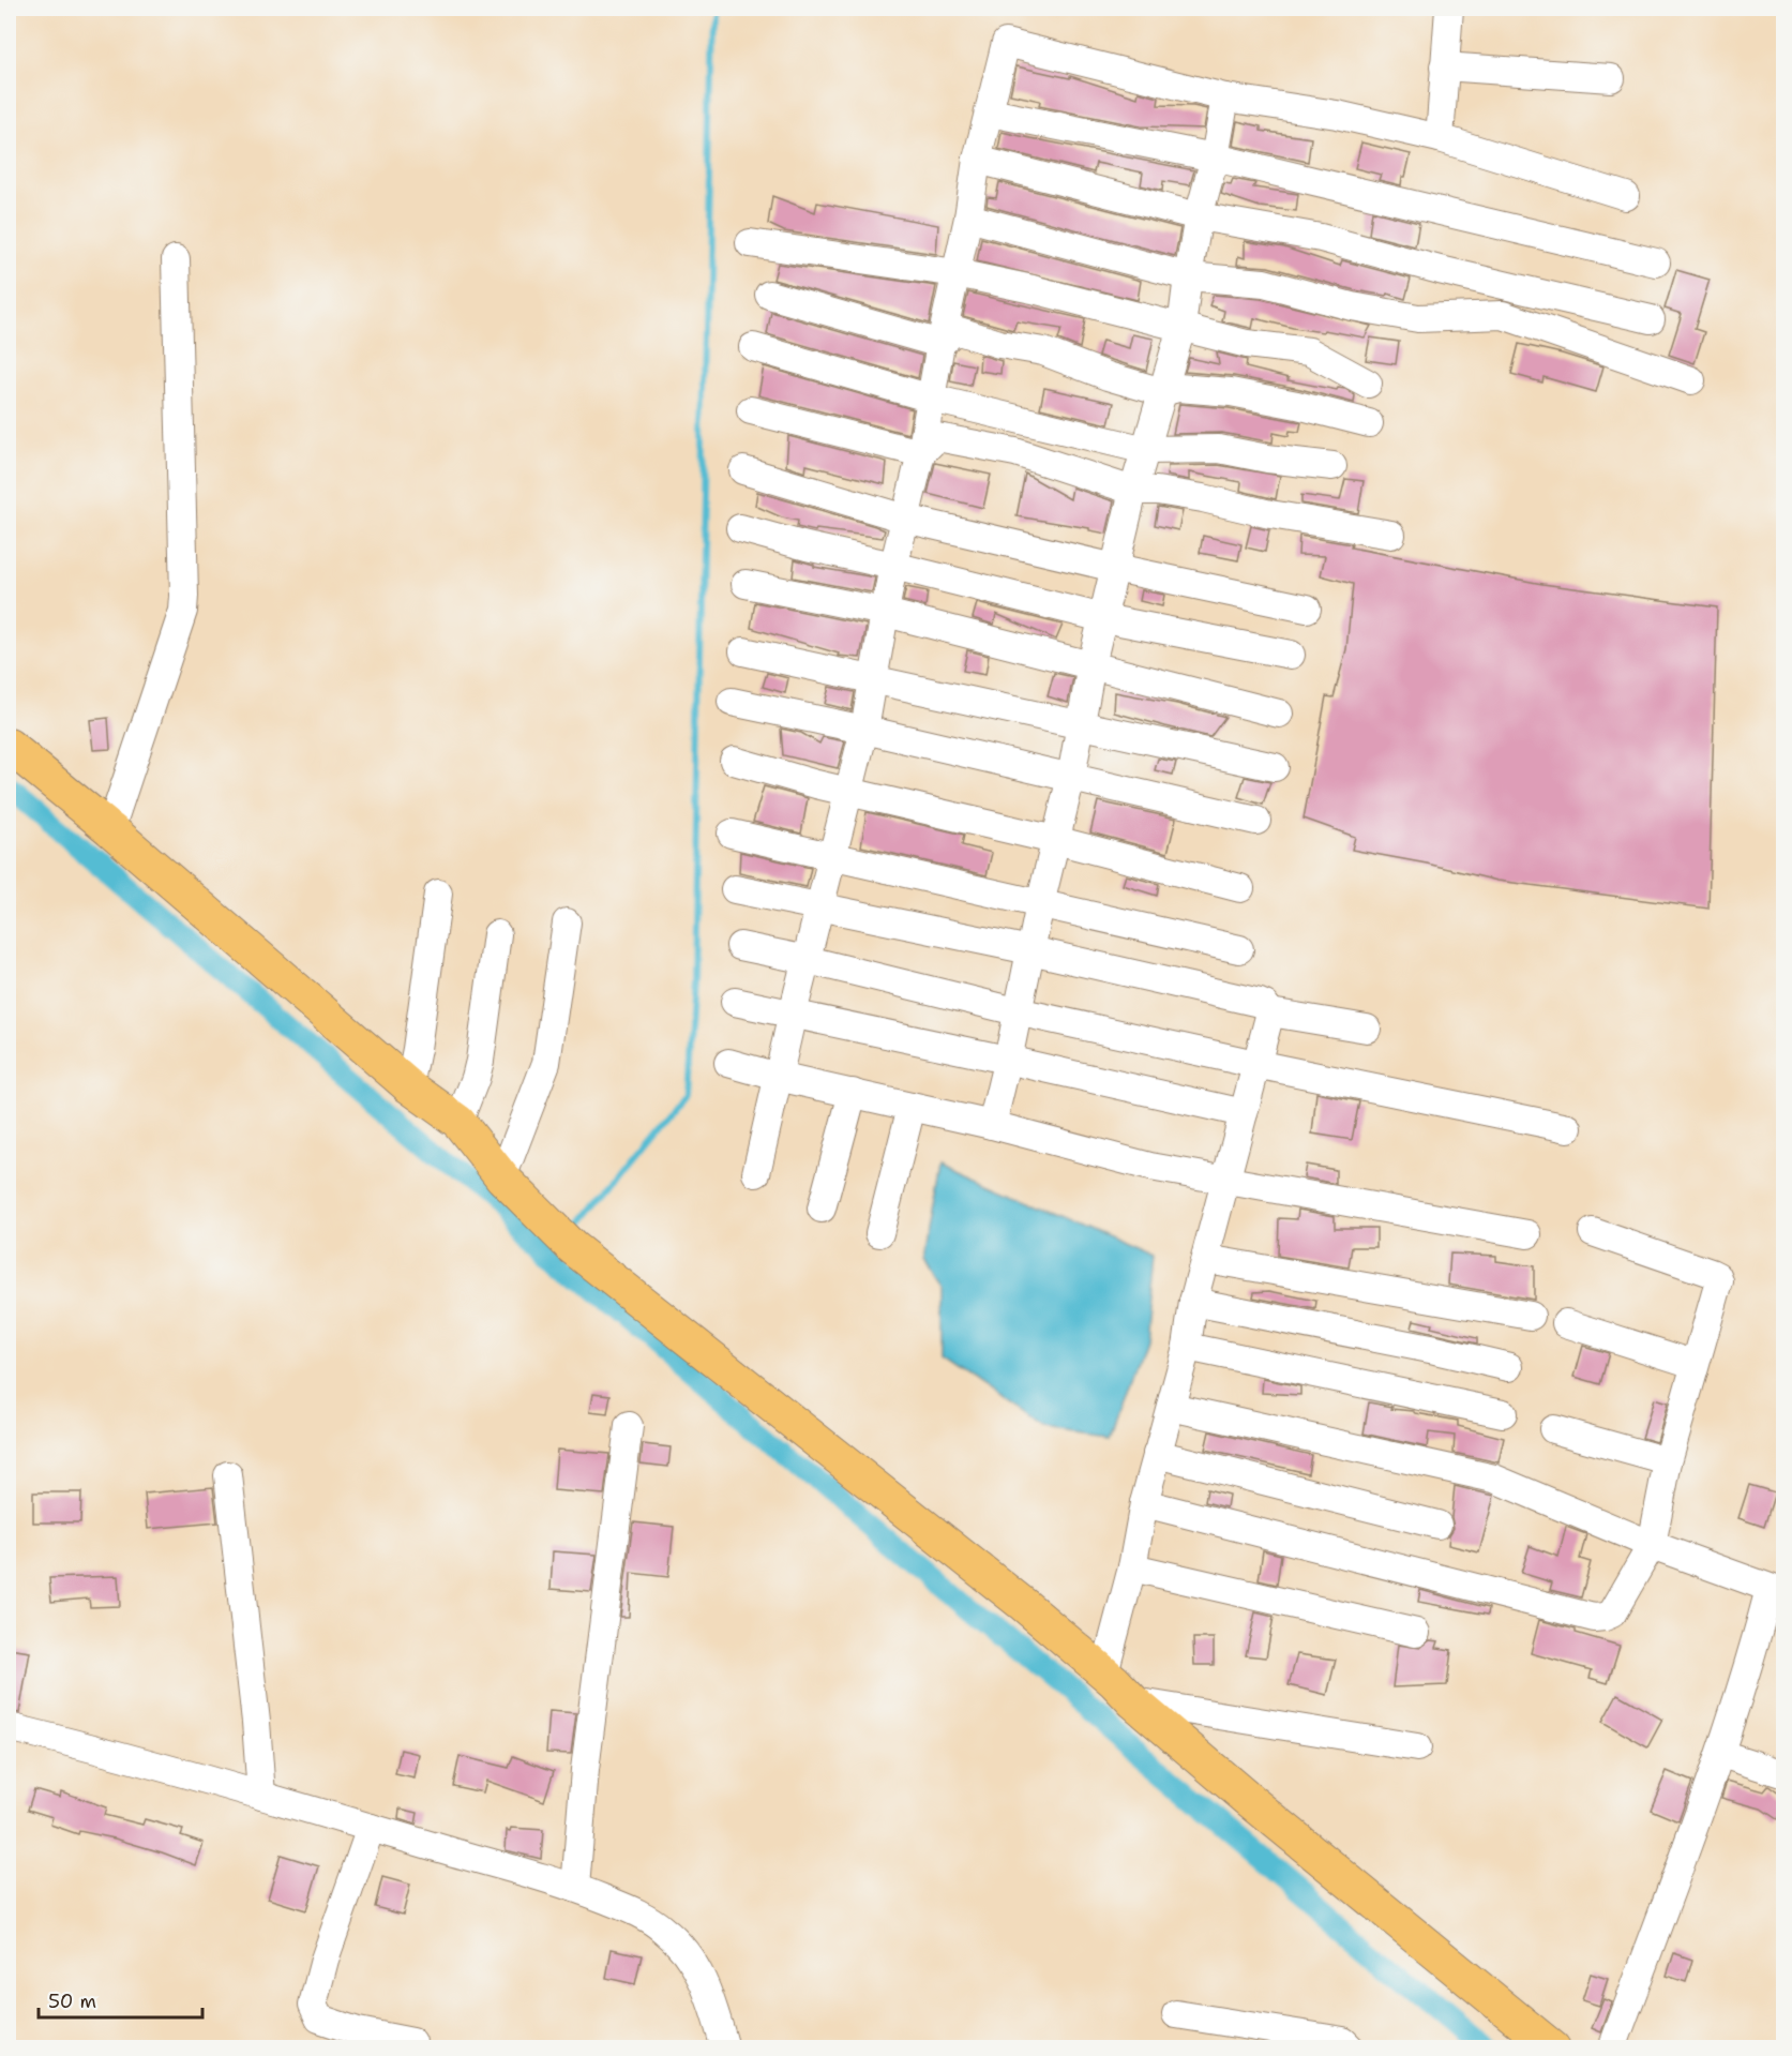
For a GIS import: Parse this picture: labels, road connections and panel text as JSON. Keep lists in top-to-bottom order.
{
  "scale_bar": "50 m"
}
